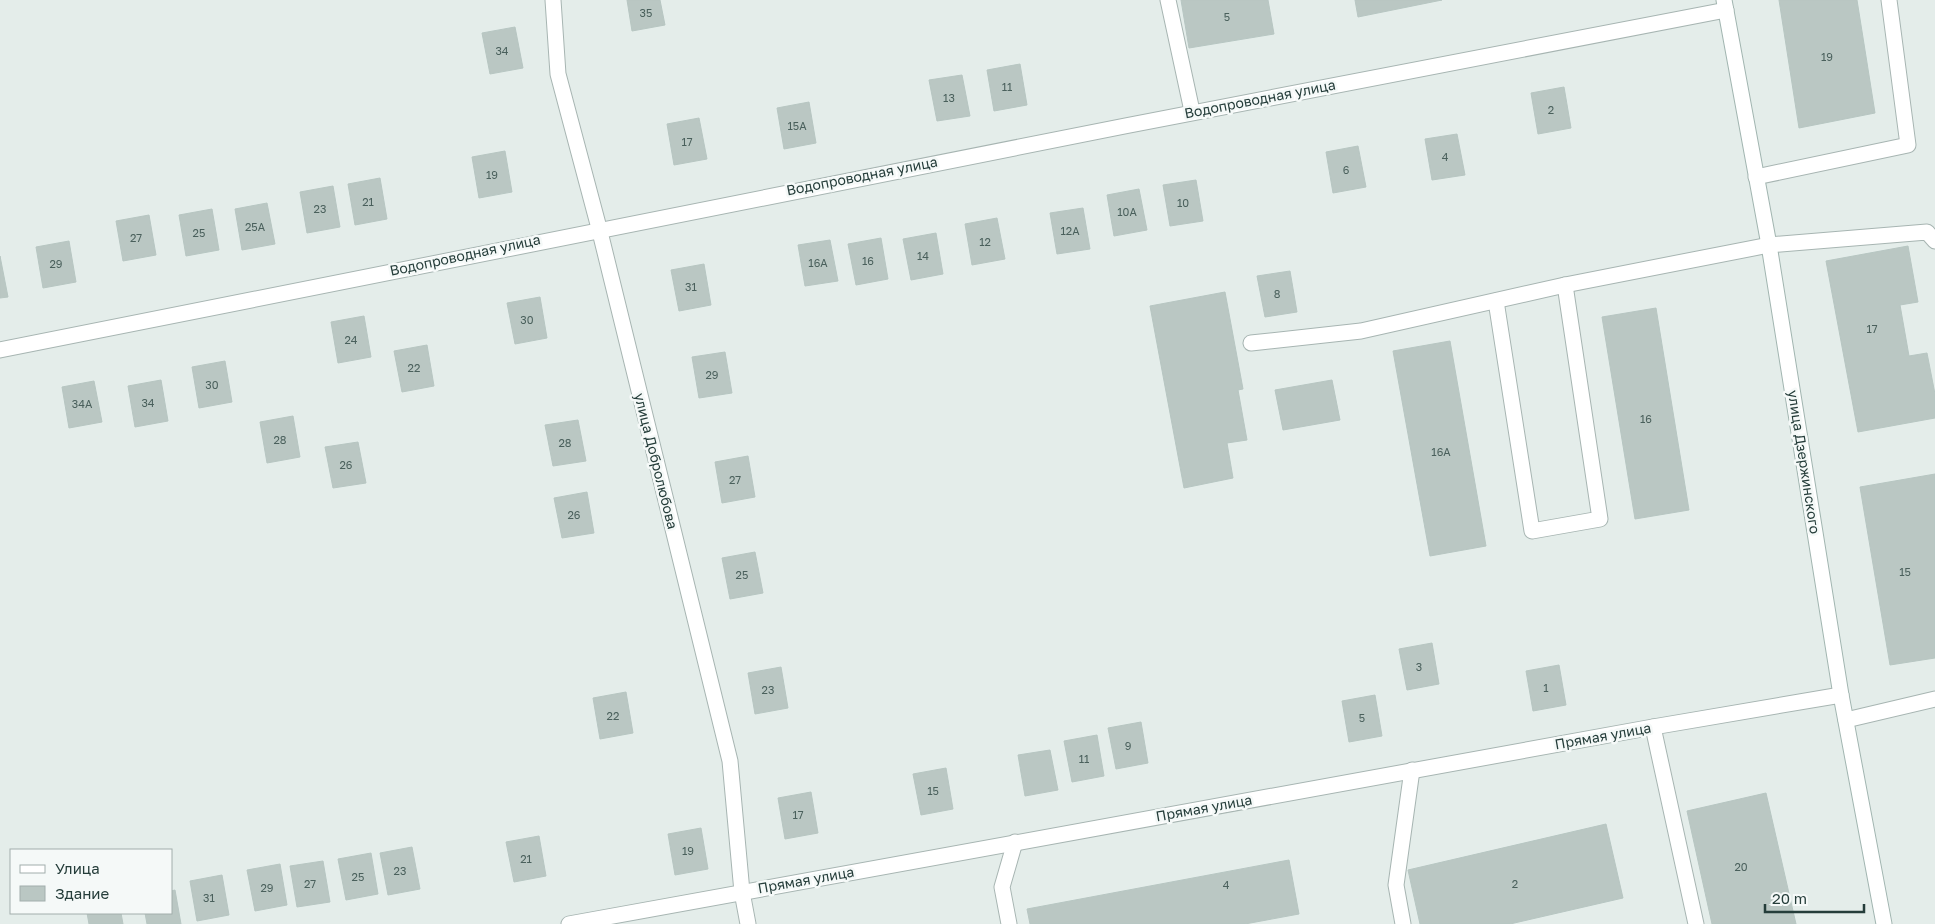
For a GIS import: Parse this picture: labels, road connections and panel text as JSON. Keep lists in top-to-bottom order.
{
  "streets": {
    "street": [
      "Водопроводная улица",
      "улица Добролюбова",
      "улица Дзержинского",
      "Прямая улица"
    ]
  },
  "crossings": [
    ["Водопроводная улица", "улица Добролюбова"],
    ["Водопроводная улица", "улица Дзержинского"],
    ["улица Добролюбова", "Прямая улица"],
    ["улица Дзержинского", "Прямая улица"]
  ],
  "house_numbers": [
    "35",
    "5",
    "34",
    "19",
    "11",
    "13",
    "2",
    "15А",
    "17",
    "4",
    "6",
    "19",
    "21",
    "10",
    "23",
    "10А",
    "25А",
    "12А",
    "25",
    "27",
    "12",
    "14",
    "16",
    "16А",
    "29",
    "31",
    "8",
    "30",
    "17",
    "24",
    "22",
    "29",
    "30",
    "34",
    "34А",
    "16",
    "28",
    "28",
    "16А",
    "26",
    "27",
    "26",
    "15",
    "25",
    "3",
    "1",
    "23",
    "22",
    "5",
    "9",
    "11",
    "15",
    "17",
    "19",
    "21",
    "20",
    "23",
    "25",
    "27",
    "2",
    "4",
    "29",
    "31"
  ],
  "legend": ["Улица", "Здание"],
  "scale_bar": "20 m"
}
